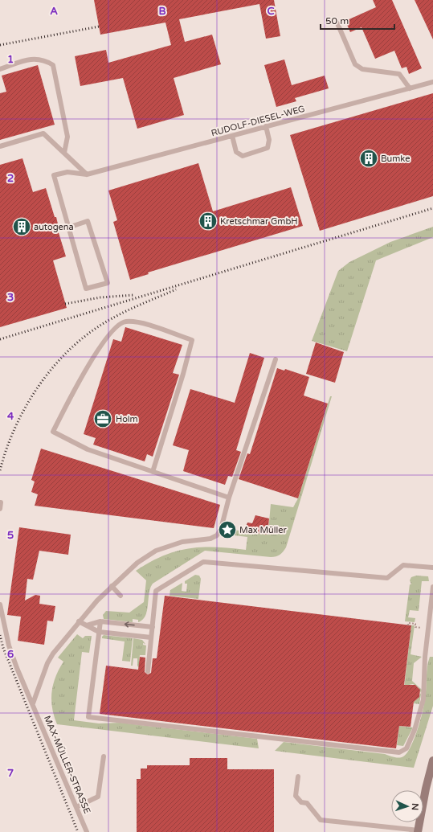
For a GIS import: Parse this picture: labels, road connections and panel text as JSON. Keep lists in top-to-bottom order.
{
  "streets": {
    "lane": ["RUDOLF-DIESEL-WEG", "MAX-MÜLLER-STRASSE"]
  },
  "places": {
    "building": ["Bumke", "Kretschmar GmbH", "autogena"],
    "office": ["Holm"],
    "place": ["Max Müller"]
  },
  "scale_bar": "50 m",
  "north": "right",
  "grid": {
    "columns": ["A", "B", "C"],
    "rows": [
      "1",
      "2",
      "3",
      "4",
      "5",
      "6",
      "7"
    ]
  }
}
